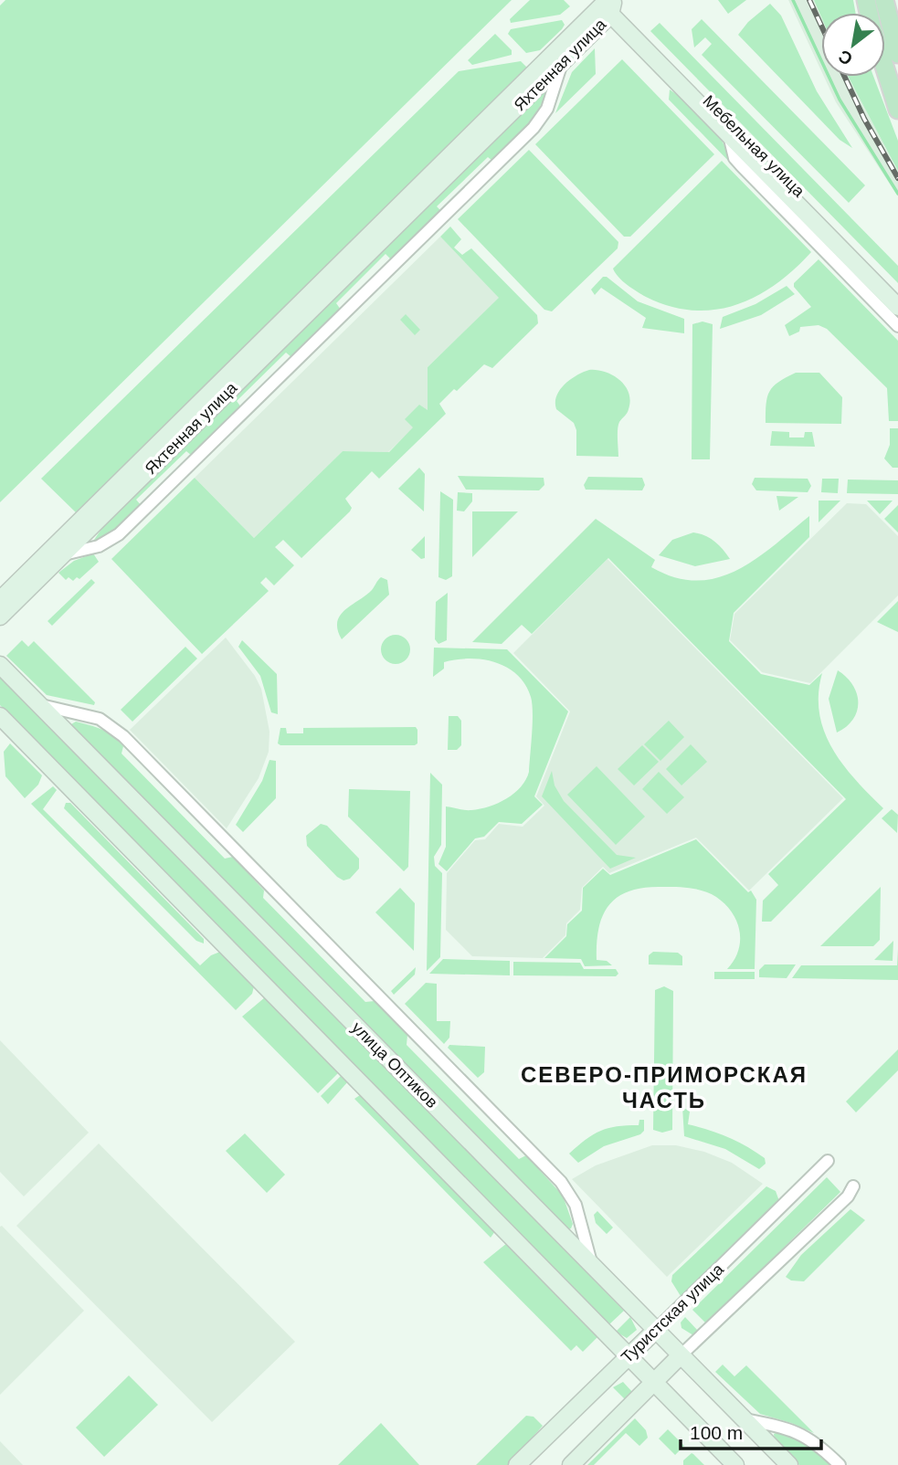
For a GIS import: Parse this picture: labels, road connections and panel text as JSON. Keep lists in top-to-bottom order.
{
  "streets": {
    "street": [
      "Яхтенная улица",
      "Мебельная улица",
      "улица Оптиков",
      "Туристская улица"
    ]
  },
  "crossings": [
    ["Яхтенная улица", "Мебельная улица"],
    ["улица Оптиков", "Туристская улица"]
  ],
  "districts": ["СЕВЕРО-ПРИМОРСКАЯ ЧАСТЬ"],
  "scale_bar": "100 m",
  "north": "bottom left"
}
